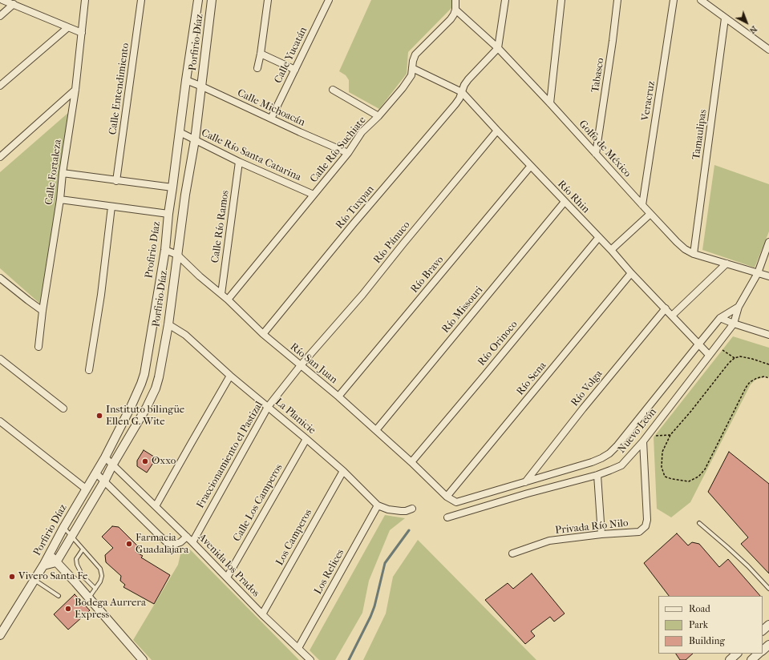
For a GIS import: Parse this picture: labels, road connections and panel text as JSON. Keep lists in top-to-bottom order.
{
  "streets": {
    "street": [
      "Porfirio Díaz",
      "Calle Yucatán",
      "Tabasco",
      "Calle Entendimiento",
      "Veracruz",
      "Calle Michoacán",
      "Tamaulipas",
      "Golfo de México",
      "Calle Río Suchiate",
      "Calle Río Santa Catarina",
      "Calle Fortaleza",
      "Río Rhin",
      "Río Tuxpan",
      "Calle Río Ramos",
      "Río Pánuco",
      "Profirio Díaz",
      "Río Bravo",
      "Río Missouri",
      "Río Orinoco",
      "Río San Juan",
      "Río Sena",
      "Río Volga",
      "La Planicie",
      "Nuevo León",
      "Fraccionamiento el Pastizal",
      "Calle Los Camperos",
      "Privada Río Nilo",
      "Los Camperos",
      "Avenida los Prados",
      "Los Relices"
    ]
  },
  "crossings": [
    ["Porfirio Díaz", "Calle Michoacán"],
    ["Porfirio Díaz", "Calle Río Santa Catarina"],
    ["Porfirio Díaz", "Profirio Díaz"],
    ["Porfirio Díaz", "Río San Juan"],
    ["Porfirio Díaz", "La Planicie"],
    ["Porfirio Díaz", "Avenida los Prados"],
    ["Calle Yucatán", "Calle Michoacán"],
    ["Tabasco", "Golfo de México"],
    ["Veracruz", "Golfo de México"],
    ["Calle Michoacán", "Calle Río Suchiate"],
    ["Calle Michoacán", "Profirio Díaz"],
    ["Tamaulipas", "Golfo de México"],
    ["Golfo de México", "Calle Río Suchiate"],
    ["Golfo de México", "Río Tuxpan"],
    ["Golfo de México", "Nuevo León"],
    ["Calle Río Suchiate", "Calle Río Santa Catarina"],
    ["Calle Río Suchiate", "Río Rhin"],
    ["Calle Río Suchiate", "Río San Juan"],
    ["Calle Río Santa Catarina", "Calle Río Ramos"],
    ["Calle Río Santa Catarina", "Profirio Díaz"],
    ["Río Rhin", "Río Tuxpan"],
    ["Río Rhin", "Río Pánuco"],
    ["Río Rhin", "Río Bravo"],
    ["Río Rhin", "Río Missouri"],
    ["Río Rhin", "Río Orinoco"],
    ["Río Rhin", "Río Sena"],
    ["Río Rhin", "Río Volga"],
    ["Río Rhin", "Nuevo León"],
    ["Río Tuxpan", "Río San Juan"],
    ["Calle Río Ramos", "Río San Juan"],
    ["Río Pánuco", "Río San Juan"],
    ["Río Pánuco", "Fraccionamiento el Pastizal"],
    ["Profirio Díaz", "Río San Juan"],
    ["Profirio Díaz", "Avenida los Prados"],
    ["Río Bravo", "Río San Juan"],
    ["Río Missouri", "Río San Juan"],
    ["Río Orinoco", "Río San Juan"],
    ["Río San Juan", "Río Sena"],
    ["Río San Juan", "Fraccionamiento el Pastizal"],
    ["Río Volga", "Nuevo León"],
    ["La Planicie", "Fraccionamiento el Pastizal"],
    ["La Planicie", "Calle Los Camperos"],
    ["La Planicie", "Los Camperos"],
    ["La Planicie", "Los Relices"],
    ["Nuevo León", "Privada Río Nilo"],
    ["Fraccionamiento el Pastizal", "Avenida los Prados"],
    ["Calle Los Camperos", "Avenida los Prados"],
    ["Los Camperos", "Avenida los Prados"],
    ["Avenida los Prados", "Los Relices"]
  ],
  "places": [
    "Instituto bilingüe Ellen G. Wite",
    "Oxxo",
    "Farmacia Guadalajara",
    "Vivero Santa Fe",
    "Bodega Aurrera Express"
  ],
  "legend": ["Road", "Park", "Building"],
  "north": "bottom right"
}
